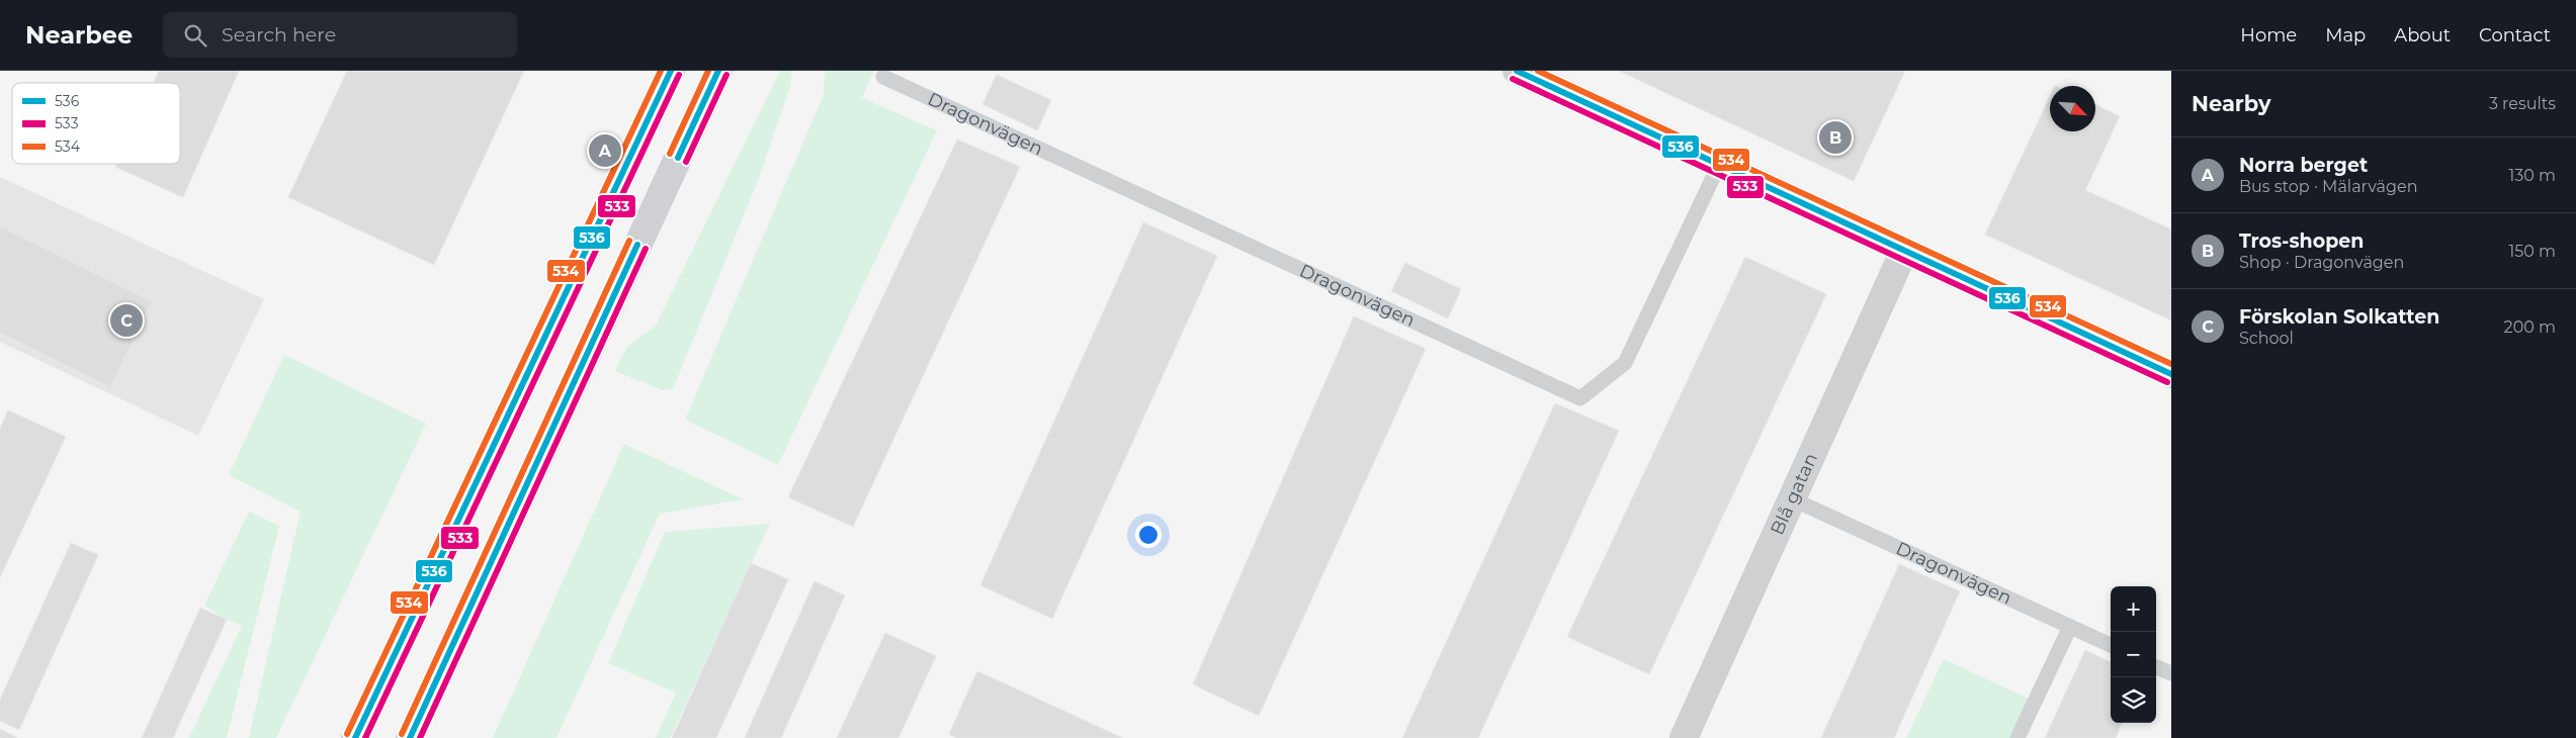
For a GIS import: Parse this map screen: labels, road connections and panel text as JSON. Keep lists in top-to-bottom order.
{
  "streets": {
    "street": ["Blå gatan"],
    "lane": ["Dragonvägen"]
  },
  "crossings": [
    ["Dragonvägen", "Blå gatan"]
  ],
  "lines": ["transit line 536", "transit line 534", "transit line 533"],
  "legend": ["536", "533", "534"],
  "north": "bottom right",
  "page": {
    "header": "Nearbee",
    "search": "Search here",
    "nav": [
      "Home",
      "Map",
      "About",
      "Contact"
    ],
    "heading": ["Nearby", "3 results"],
    "pins": ["B", "A", "C"],
    "list": [
      {
        "mark": "A",
        "name": "Norra berget",
        "note": "Bus stop · Mälarvägen",
        "value": "130 m"
      },
      {
        "mark": "B",
        "name": "Tros-shopen",
        "note": "Shop · Dragonvägen",
        "value": "150 m"
      },
      {
        "mark": "C",
        "name": "Förskolan Solkatten",
        "note": "School",
        "value": "200 m"
      }
    ],
    "map_buttons": ["+", "−"]
  }
}
